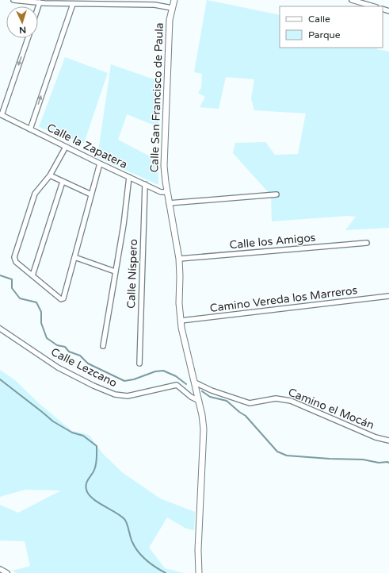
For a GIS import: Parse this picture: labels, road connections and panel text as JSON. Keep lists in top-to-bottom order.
{
  "streets": {
    "main road": ["Calle San Francisco de Paula"],
    "street": [
      "Calle la Zapatera",
      "Calle los Amigos",
      "Calle Níspero",
      "Camino Vereda los Marreros",
      "Calle Lezcano",
      "Camino el Mocán"
    ]
  },
  "crossings": [
    ["Calle San Francisco de Paula", "Calle la Zapatera"],
    ["Calle San Francisco de Paula", "Calle los Amigos"],
    ["Calle San Francisco de Paula", "Camino Vereda los Marreros"],
    ["Calle San Francisco de Paula", "Calle Lezcano"],
    ["Calle San Francisco de Paula", "Camino el Mocán"],
    ["Calle la Zapatera", "Calle Níspero"]
  ],
  "legend": ["Calle", "Parque"],
  "north": "bottom"
}
